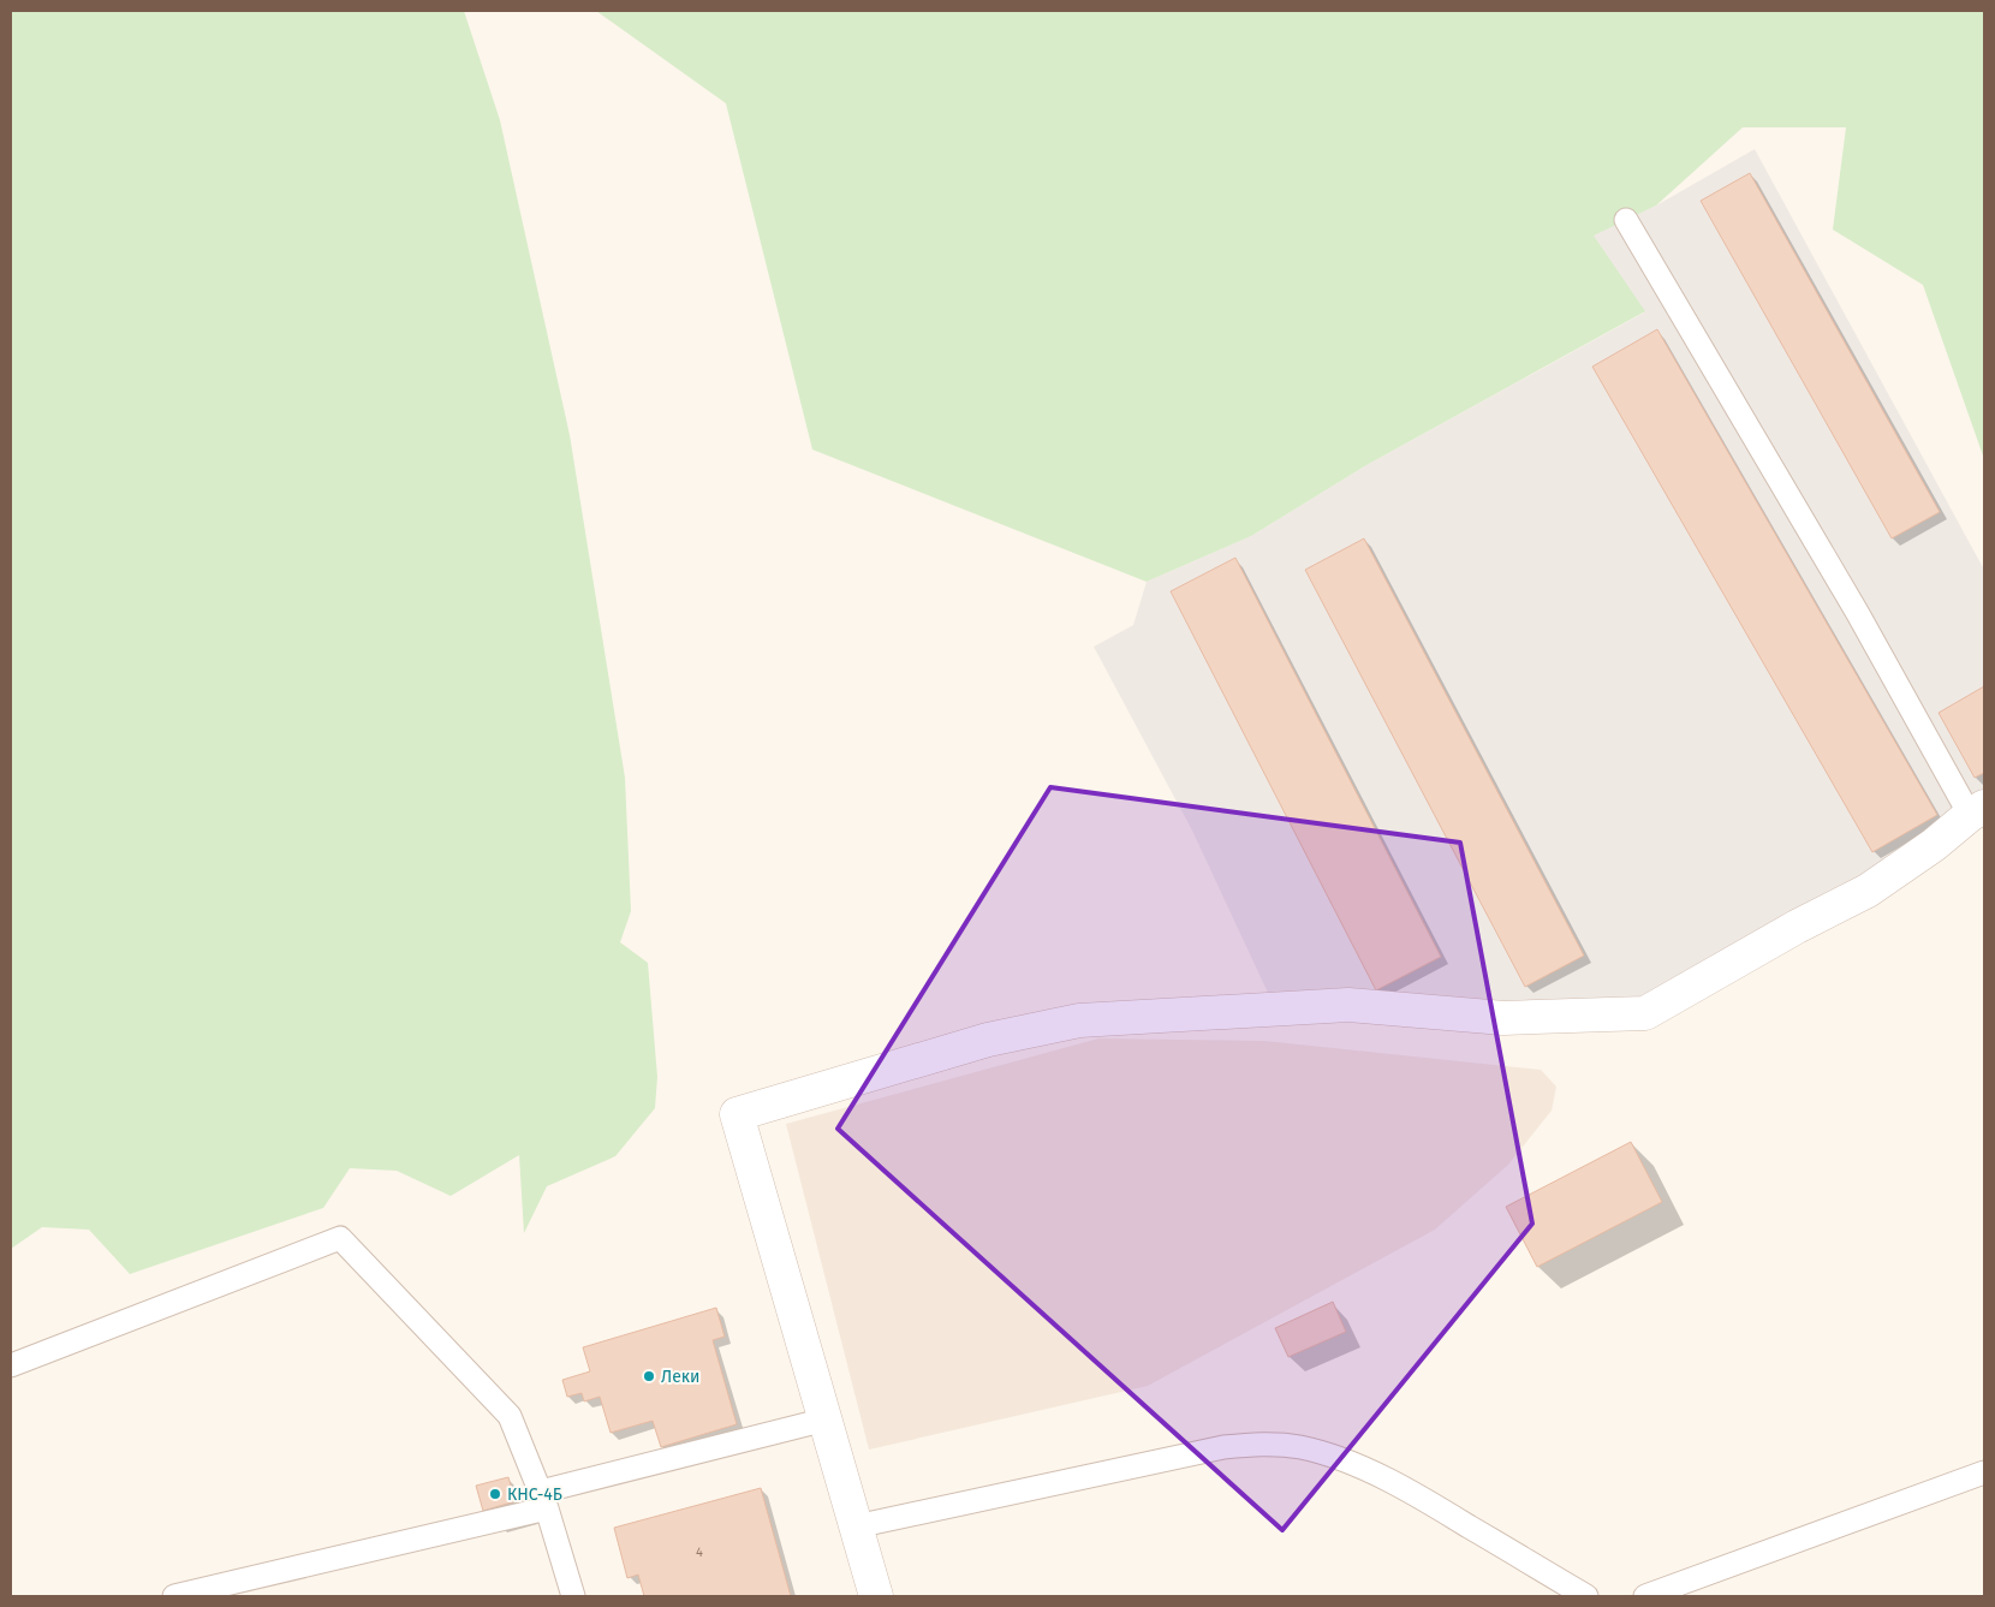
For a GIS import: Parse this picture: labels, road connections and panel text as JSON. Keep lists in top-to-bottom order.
{
  "places": ["Леки", "КНС-4Б"],
  "house_numbers": ["4"]
}
